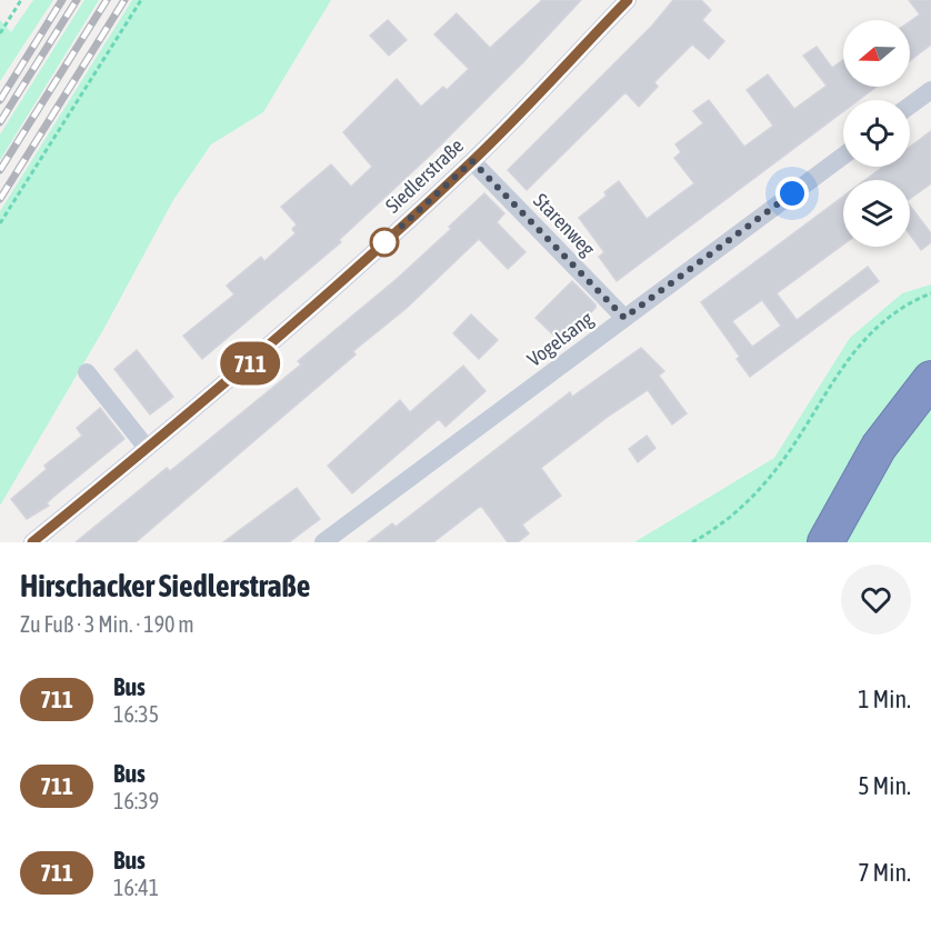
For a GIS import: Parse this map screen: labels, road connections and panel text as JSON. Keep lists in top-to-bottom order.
{
  "streets": {
    "street": ["Siedlerstraße", "Starenweg", "Vogelsang"]
  },
  "crossings": [
    ["Siedlerstraße", "Starenweg"],
    ["Starenweg", "Vogelsang"]
  ],
  "lines": ["bus line 711"],
  "north": "left",
  "page": {
    "on_map": "711",
    "heading": ["Hirschacker Siedlerstraße", "Zu Fuß · 3 Min. · 190 m"],
    "list": [
      {
        "mark": "711",
        "name": "Bus",
        "note": "16:35",
        "value": "1 Min."
      },
      {
        "mark": "711",
        "name": "Bus",
        "note": "16:39",
        "value": "5 Min."
      },
      {
        "mark": "711",
        "name": "Bus",
        "note": "16:41",
        "value": "7 Min."
      }
    ]
  }
}
